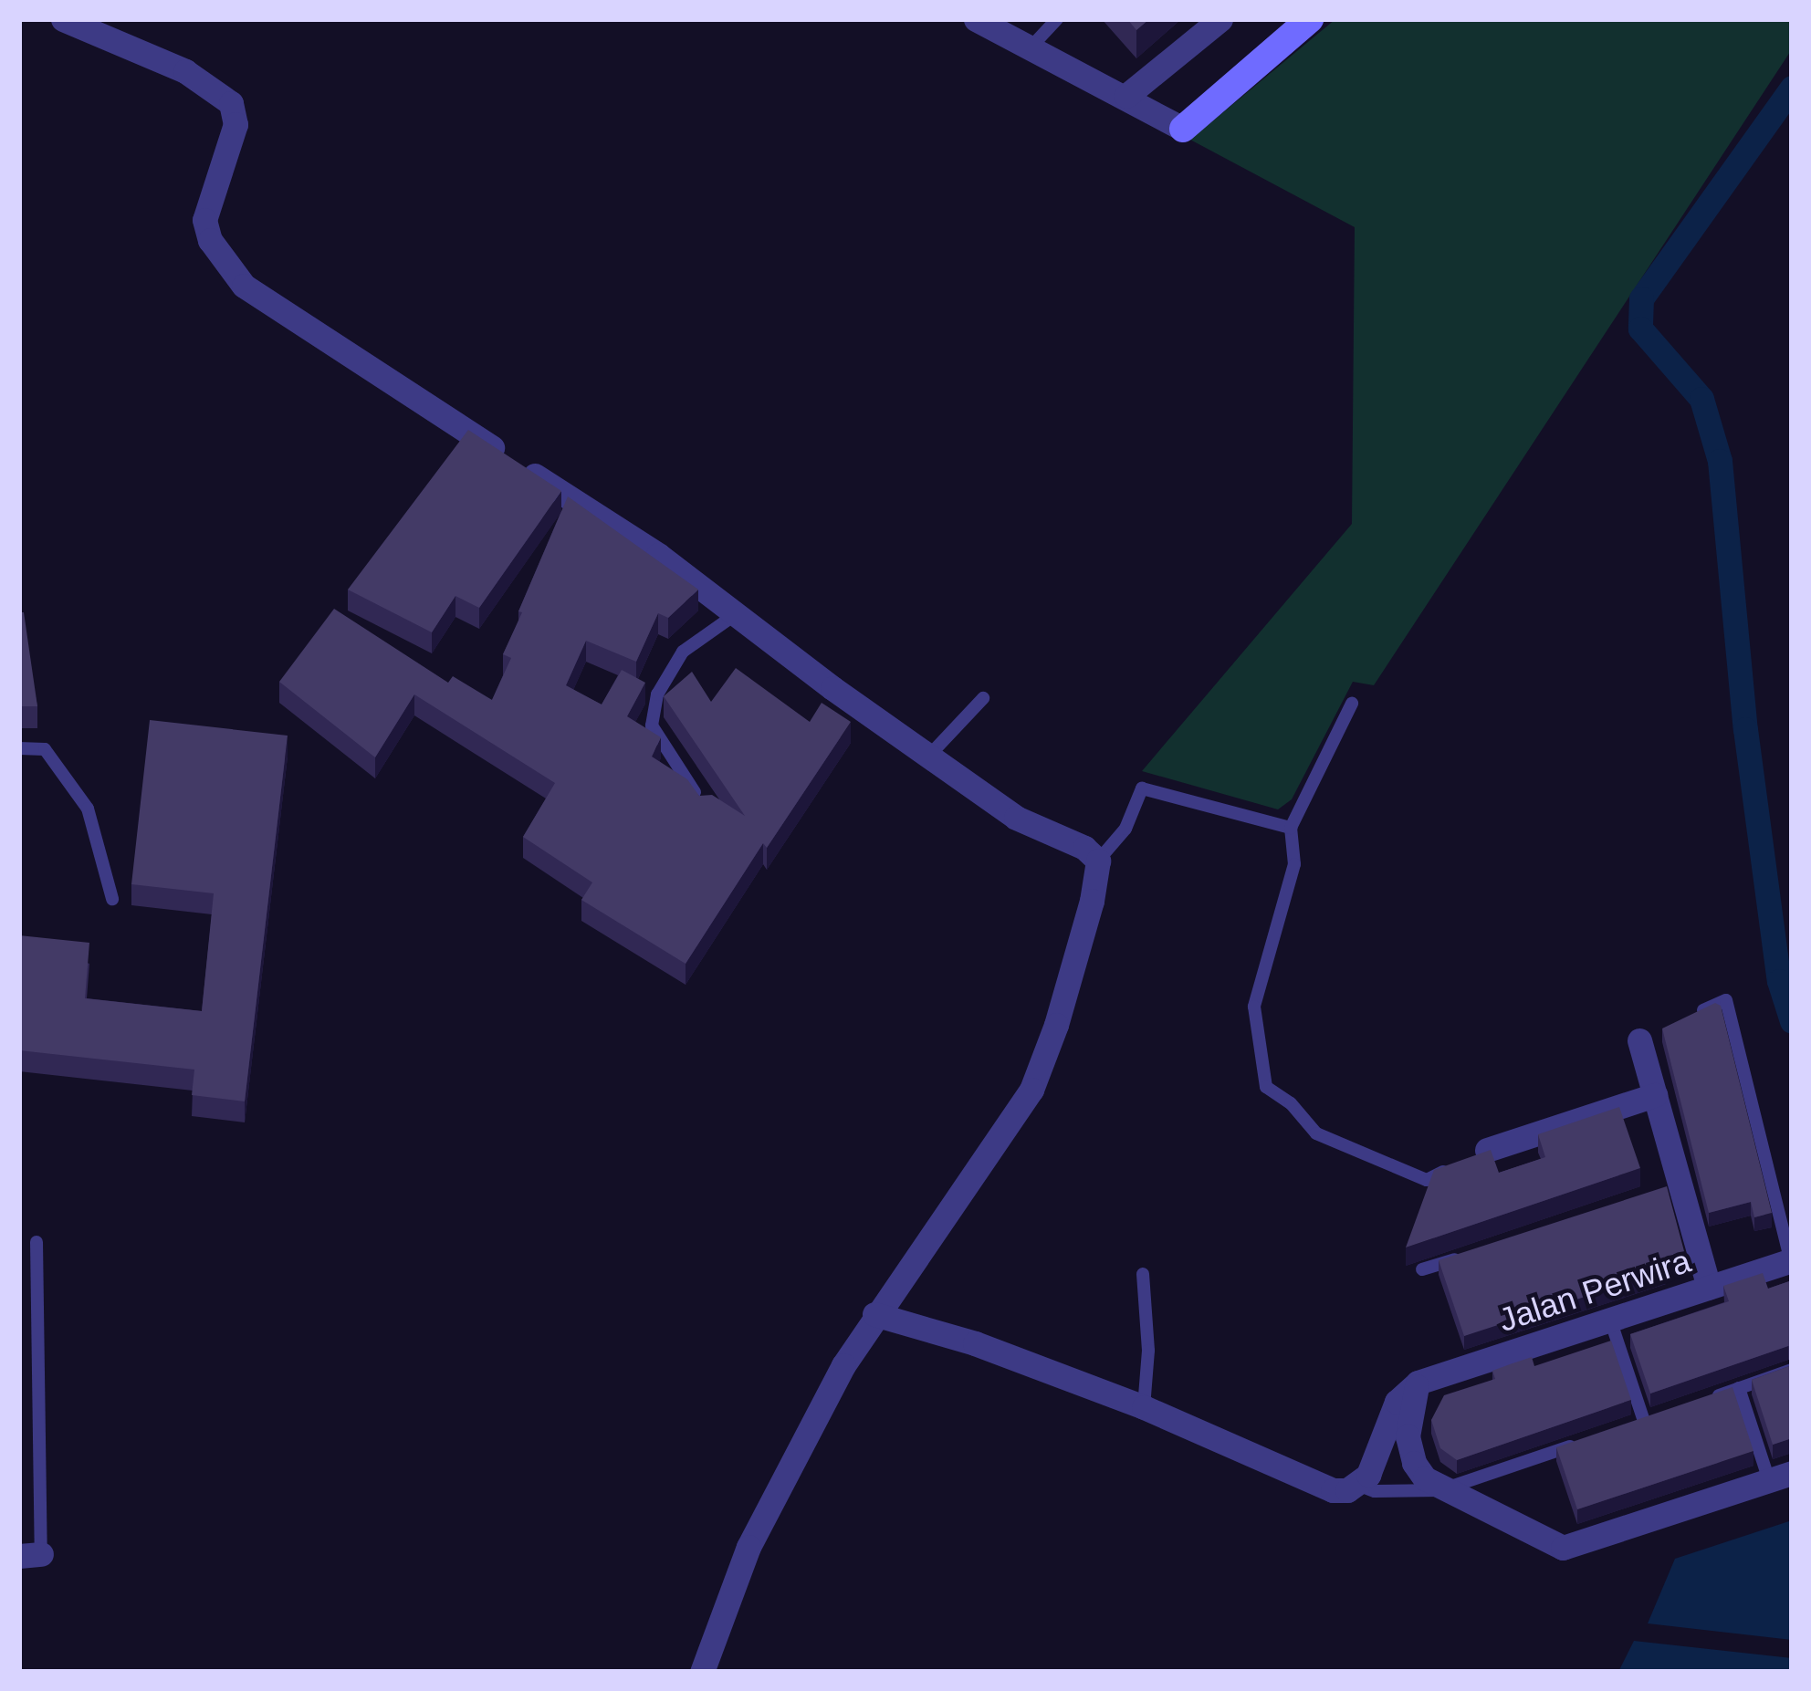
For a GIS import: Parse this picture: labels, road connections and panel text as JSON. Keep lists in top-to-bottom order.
{
  "streets": {
    "street": ["Jalan Perwira"]
  }
}
